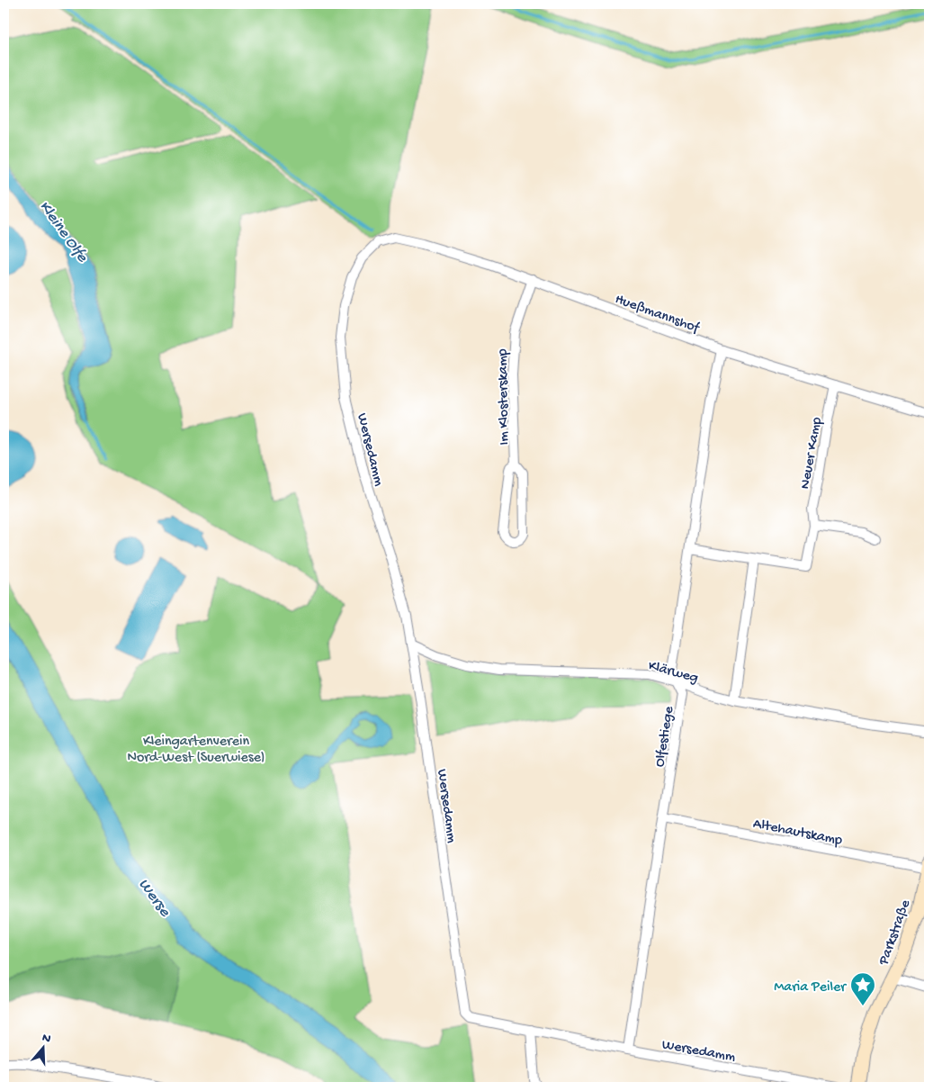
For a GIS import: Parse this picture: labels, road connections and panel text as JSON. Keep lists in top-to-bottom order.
{
  "streets": {
    "street": [
      "Hueßmannshof",
      "Im Klosterskamp",
      "Wersedamm",
      "Neuer Kamp",
      "Klärweg",
      "Olfestiege",
      "Altehautskamp",
      "Parkstraße"
    ]
  },
  "crossings": [
    ["Hueßmannshof", "Im Klosterskamp"],
    ["Hueßmannshof", "Wersedamm"],
    ["Hueßmannshof", "Neuer Kamp"],
    ["Hueßmannshof", "Olfestiege"],
    ["Wersedamm", "Klärweg"],
    ["Wersedamm", "Olfestiege"],
    ["Neuer Kamp", "Olfestiege"],
    ["Klärweg", "Olfestiege"],
    ["Olfestiege", "Altehautskamp"],
    ["Altehautskamp", "Parkstraße"]
  ],
  "water": ["Kleine Olfe", "Werse"],
  "parks": ["Kleingartenverein Nord-West (Suerwiese)"],
  "places": {
    "place": ["Maria Peiler"]
  },
  "north": "top"
}
